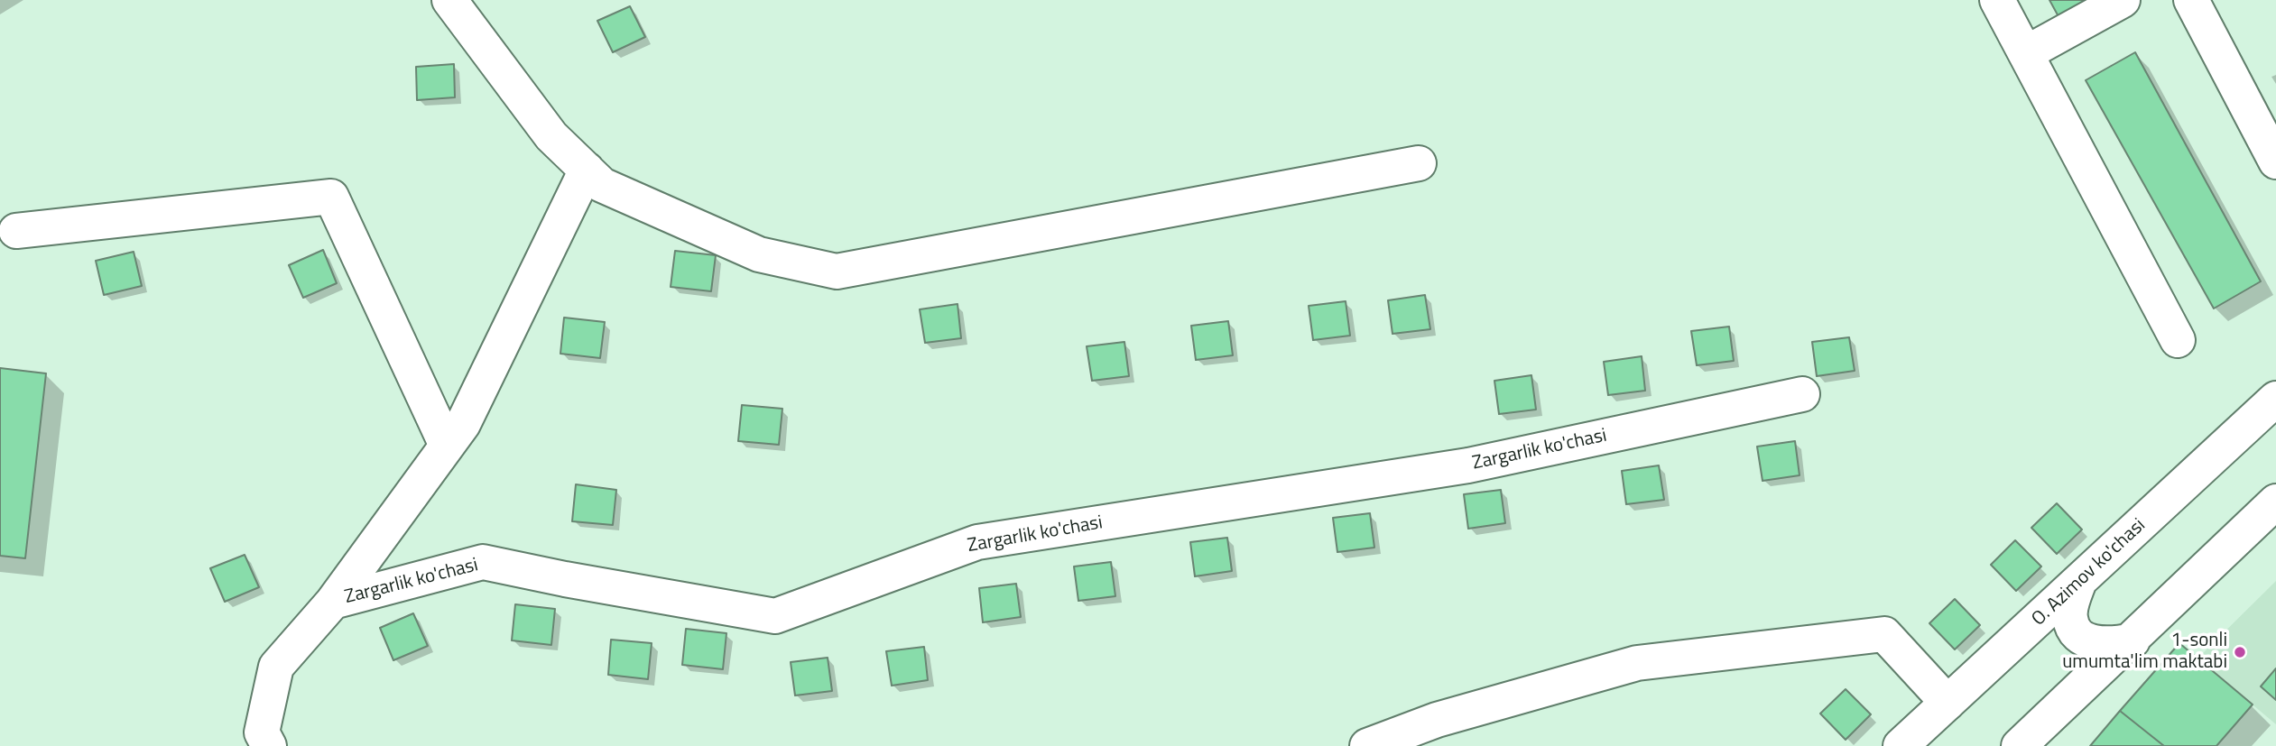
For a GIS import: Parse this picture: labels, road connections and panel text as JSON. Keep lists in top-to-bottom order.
{
  "streets": {
    "street": ["Zargarlik ko'chasi", "O. Azimov ko'chasi"]
  },
  "places": ["1-sonli umumta'lim maktabi"]
}
